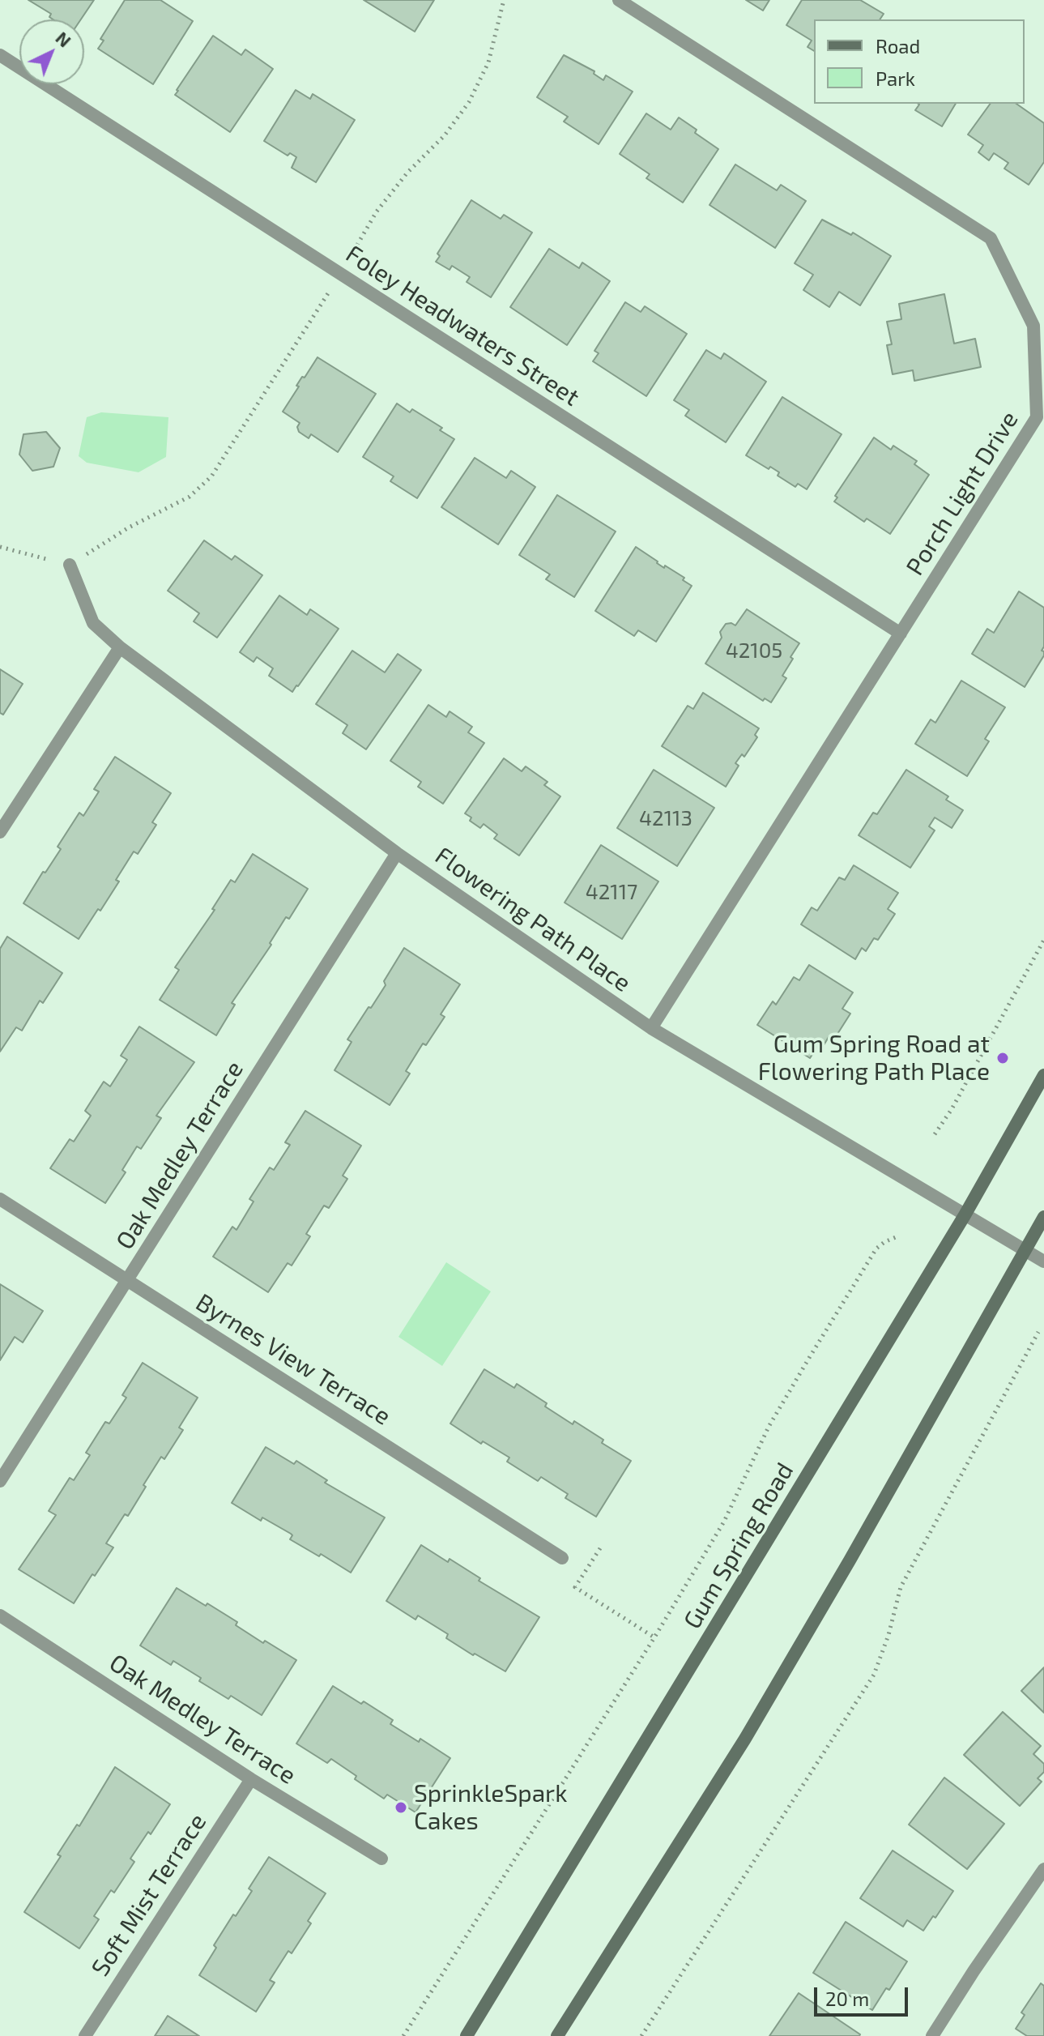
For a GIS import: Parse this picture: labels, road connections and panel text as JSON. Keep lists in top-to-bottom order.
{
  "streets": {
    "main road": ["Gum Spring Road"],
    "street": [
      "Foley Headwaters Street",
      "Porch Light Drive",
      "Flowering Path Place",
      "Oak Medley Terrace",
      "Byrnes View Terrace",
      "Soft Mist Terrace"
    ]
  },
  "crossings": [
    ["Foley Headwaters Street", "Porch Light Drive"],
    ["Porch Light Drive", "Flowering Path Place"],
    ["Flowering Path Place", "Oak Medley Terrace"],
    ["Flowering Path Place", "Gum Spring Road"],
    ["Oak Medley Terrace", "Byrnes View Terrace"],
    ["Oak Medley Terrace", "Soft Mist Terrace"]
  ],
  "places": ["Gum Spring Road at Flowering Path Place", "SprinkleSpark Cakes"],
  "house_numbers": ["42105", "42113", "42117"],
  "legend": ["Road", "Park"],
  "scale_bar": "20 m",
  "north": "top right"
}
